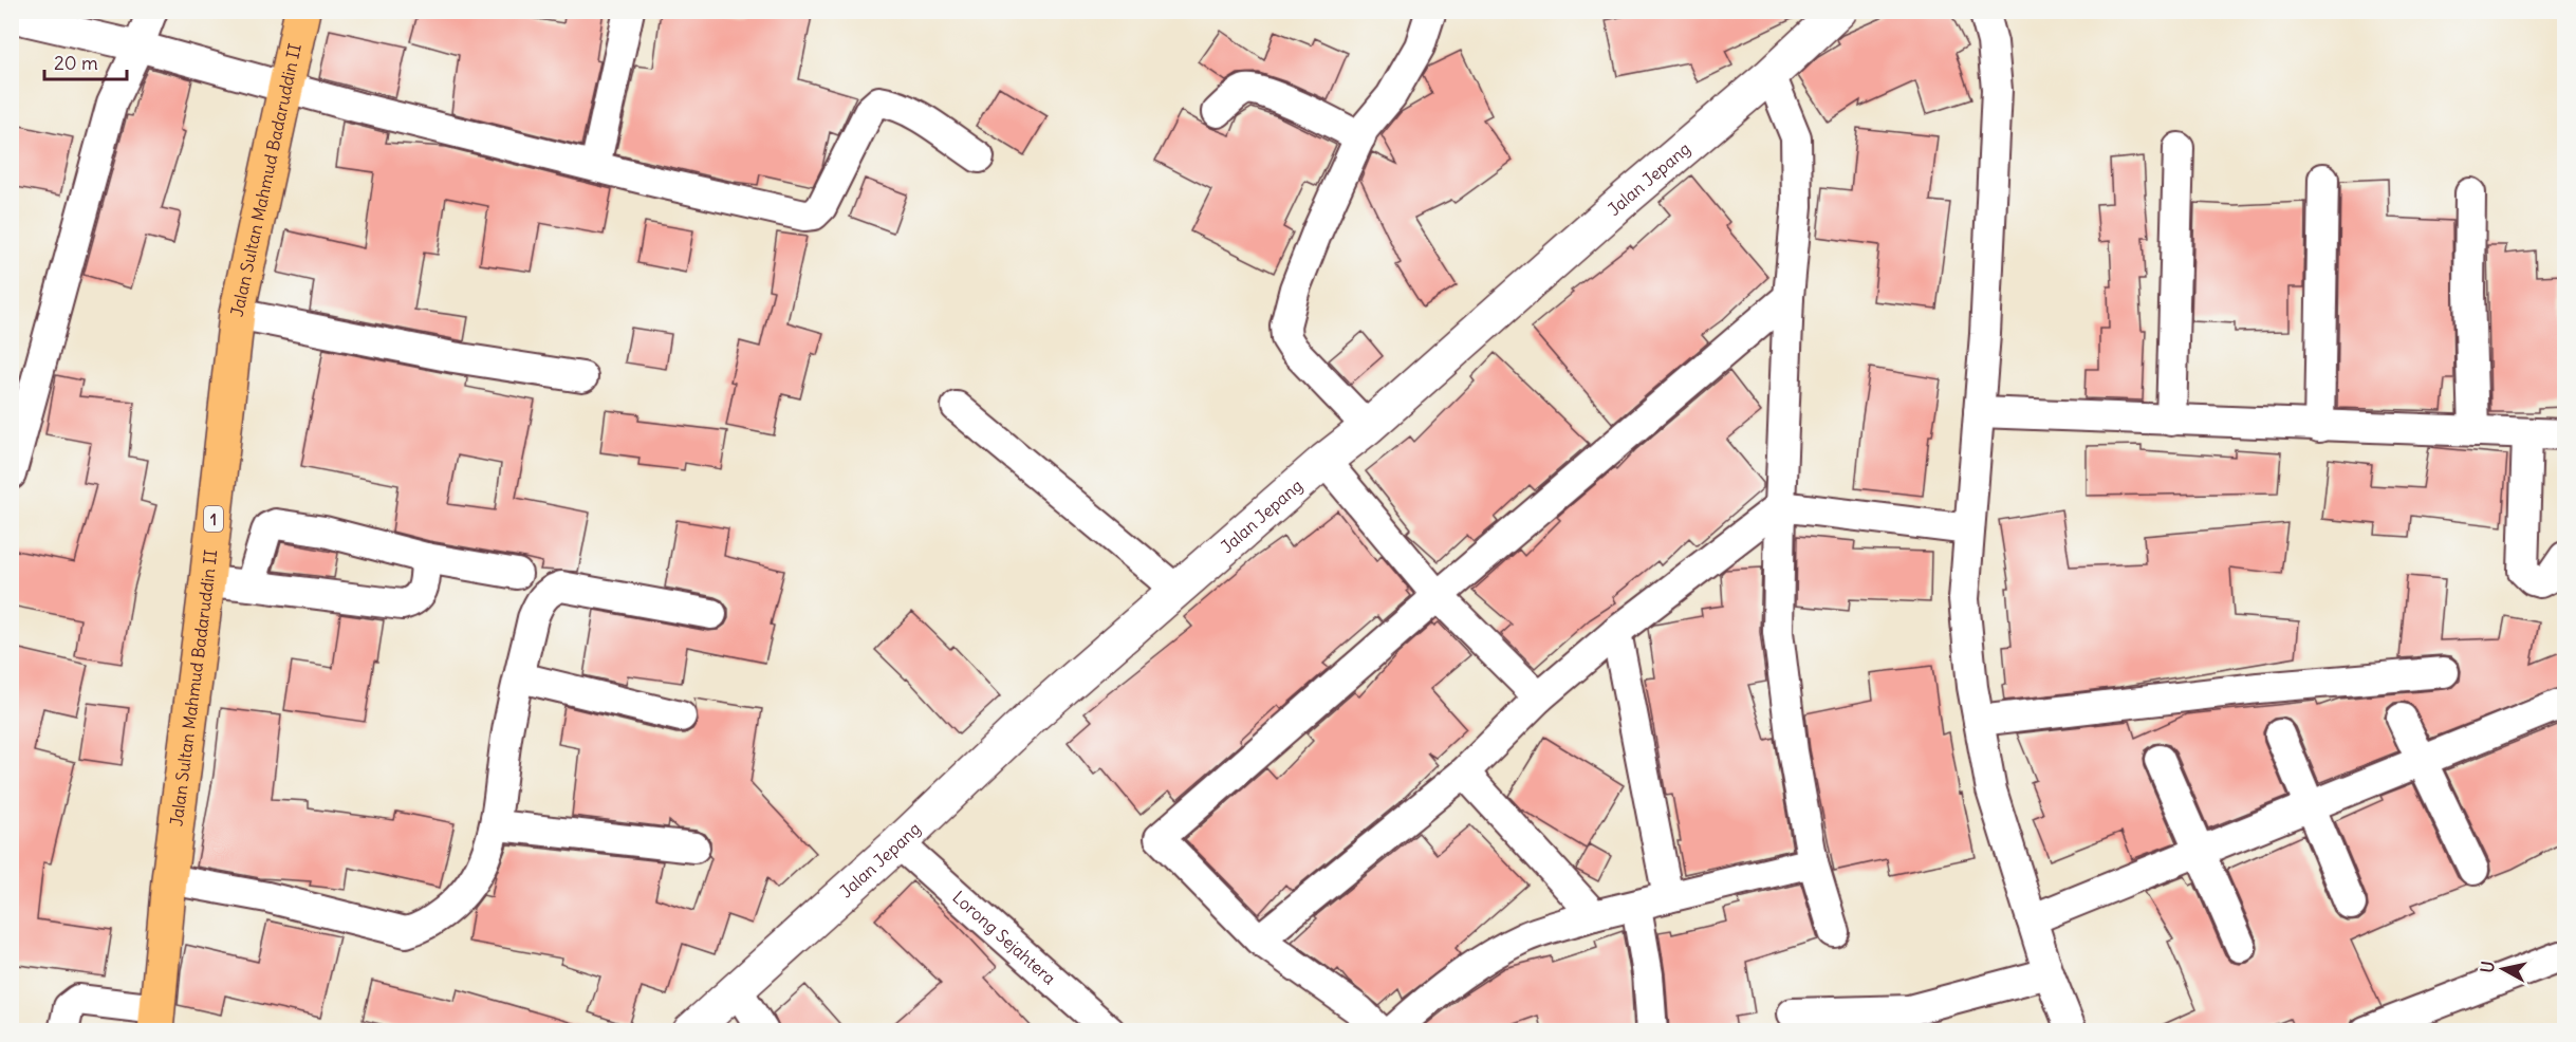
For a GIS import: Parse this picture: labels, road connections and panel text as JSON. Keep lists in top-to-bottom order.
{
  "streets": {
    "highway": ["Jalan Sultan Mahmud Badaruddin II", "1"],
    "street": ["Jalan Jepang", "Lorong Sejahtera"]
  },
  "crossings": [
    ["Jalan Jepang", "Lorong Sejahtera"]
  ],
  "scale_bar": "20 m",
  "north": "left"
}
